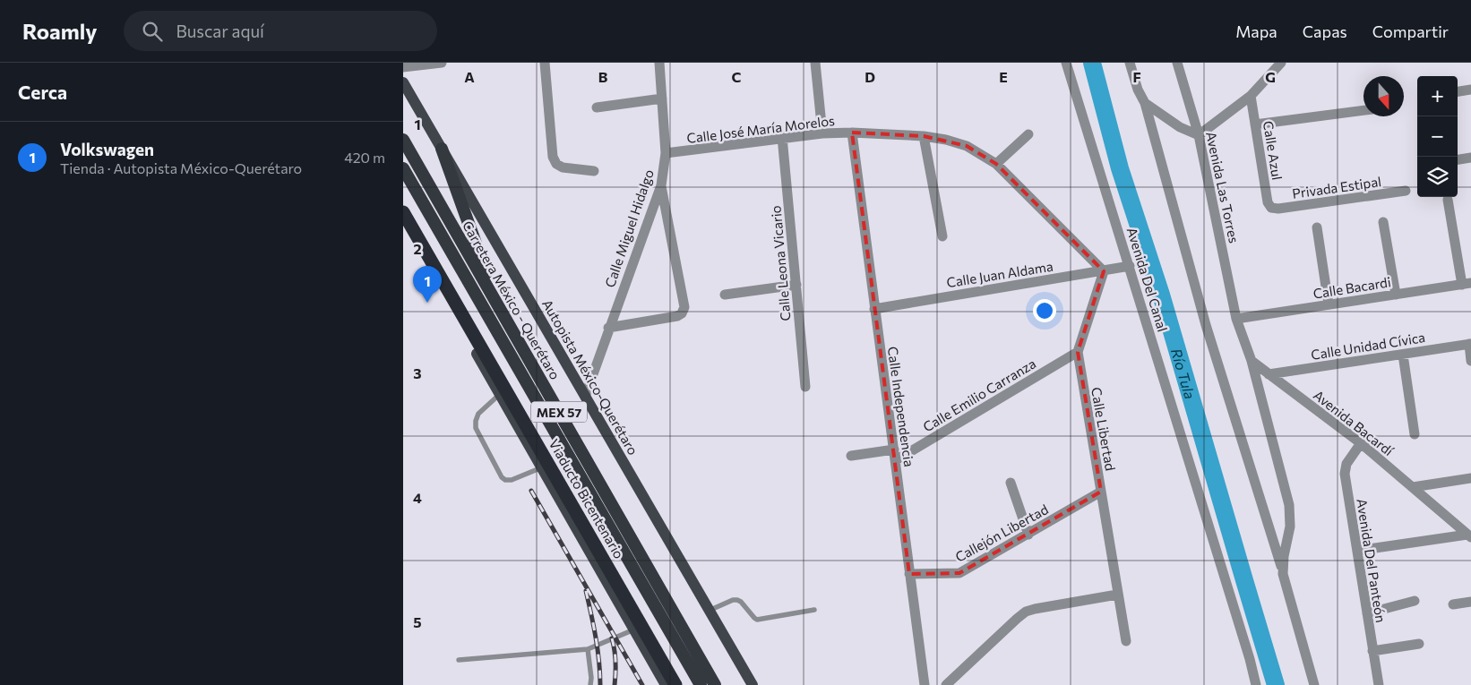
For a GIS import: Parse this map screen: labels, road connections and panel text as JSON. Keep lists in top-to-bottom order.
{
  "streets": {
    "highway": ["Carretera México - Querétaro", "MEX 57", "Viaducto Bicentenario"],
    "main road": ["Autopista México-Querétaro"],
    "street": [
      "Calle José María Morelos",
      "Calle Azul",
      "Avenida Las Torres",
      "Privada Estipal",
      "Calle Miguel Hidalgo",
      "Calle Leona Vicario",
      "Calle Juan Aldama",
      "Avenida Del Canal",
      "Calle Bacardi",
      "Calle Unidad Cívica",
      "Calle Emilio Carranza",
      "Calle Independencia",
      "Avenida Bacardí",
      "Calle Libertad",
      "Callejón Libertad",
      "Avenida Del Panteón"
    ]
  },
  "crossings": [
    ["Calle José María Morelos", "Calle Miguel Hidalgo"],
    ["Calle José María Morelos", "Calle Leona Vicario"],
    ["Calle José María Morelos", "Calle Juan Aldama"],
    ["Calle José María Morelos", "Calle Independencia"],
    ["Calle José María Morelos", "Calle Libertad"],
    ["Calle Azul", "Privada Estipal"],
    ["Avenida Las Torres", "Calle Bacardi"],
    ["Avenida Las Torres", "Avenida Bacardí"],
    ["Calle Miguel Hidalgo", "Autopista México-Querétaro"],
    ["Calle Juan Aldama", "Avenida Del Canal"],
    ["Calle Juan Aldama", "Calle Independencia"],
    ["Calle Juan Aldama", "Calle Libertad"],
    ["Calle Bacardi", "Avenida Bacardí"],
    ["Calle Unidad Cívica", "Avenida Bacardí"],
    ["Calle Emilio Carranza", "Calle Independencia"],
    ["Calle Emilio Carranza", "Calle Libertad"],
    ["Calle Independencia", "Callejón Libertad"],
    ["Avenida Bacardí", "Avenida Del Panteón"],
    ["Calle Libertad", "Callejón Libertad"]
  ],
  "water": ["Río Tula"],
  "north": "bottom",
  "page": {
    "header": "Roamly",
    "search": "Buscar aquí",
    "nav": ["Mapa", "Capas", "Compartir"],
    "heading": "Cerca",
    "map_buttons": ["+", "−"],
    "list": [
      {
        "mark": "1",
        "name": "Volkswagen",
        "note": "Tienda · Autopista México-Querétaro",
        "value": "420 m"
      }
    ],
    "pins": "1"
  },
  "grid": {
    "columns": [
      "A",
      "B",
      "C",
      "D",
      "E",
      "F",
      "G"
    ],
    "rows": [
      "1",
      "2",
      "3",
      "4",
      "5"
    ]
  }
}
